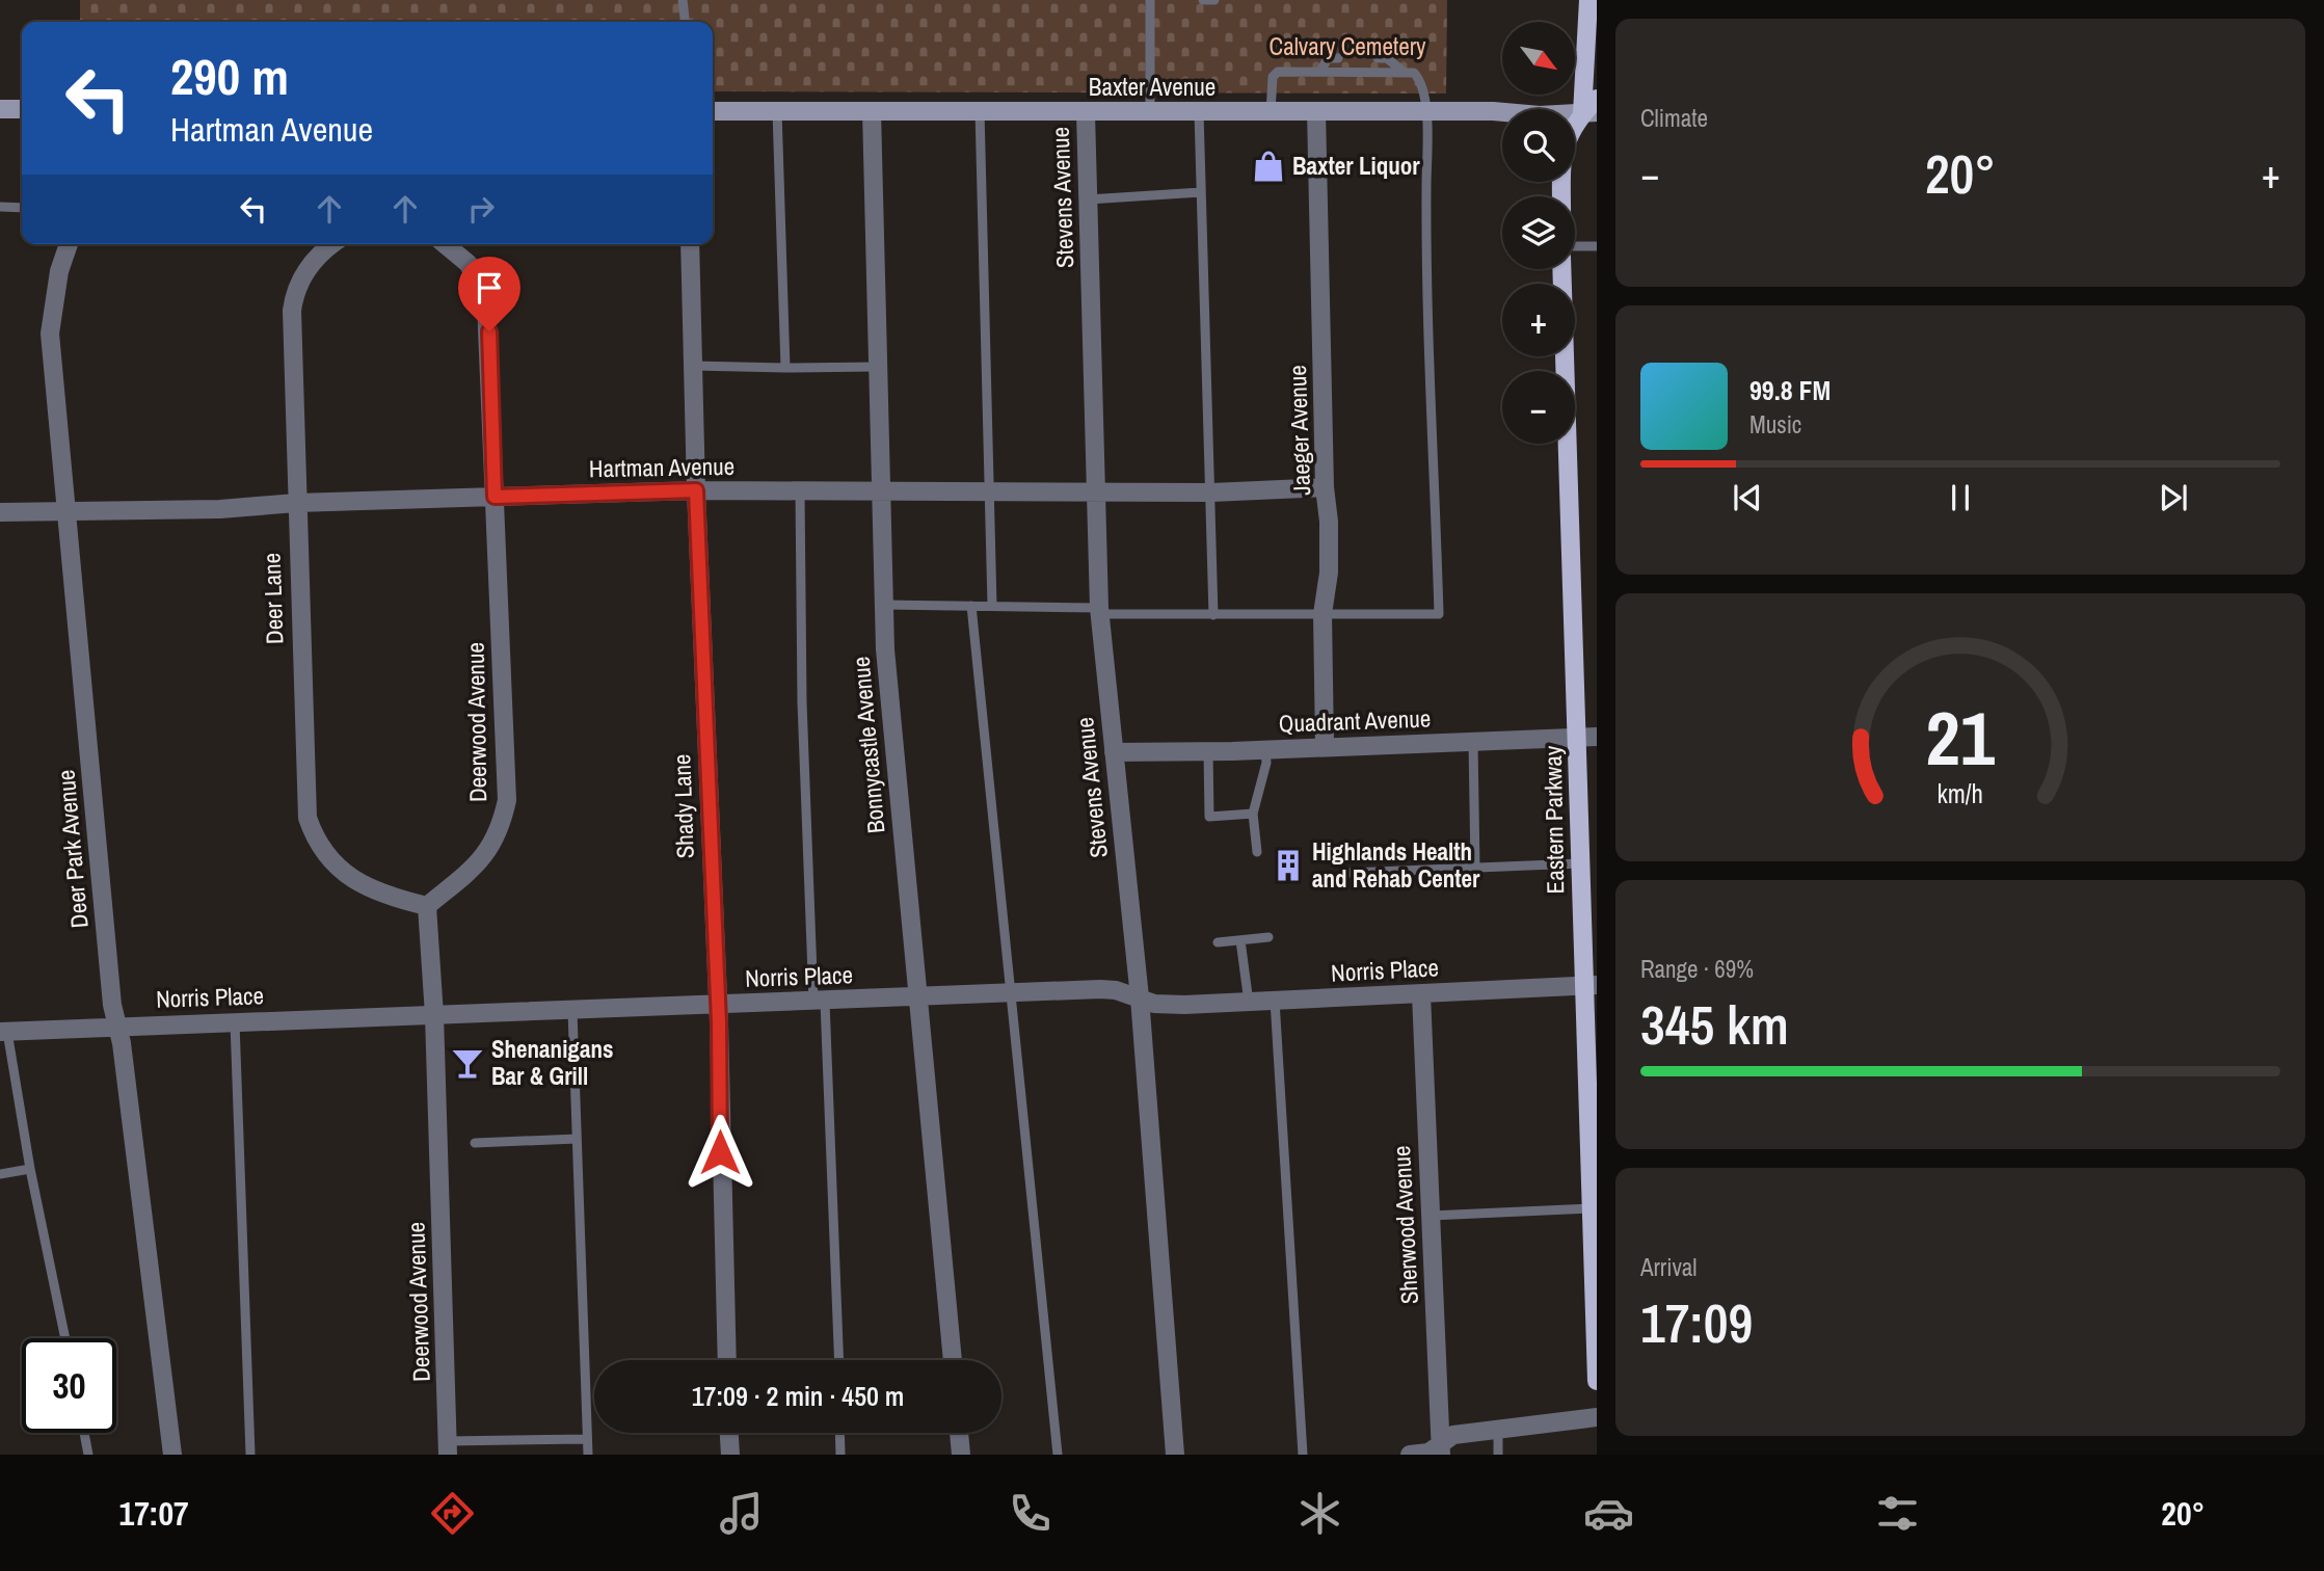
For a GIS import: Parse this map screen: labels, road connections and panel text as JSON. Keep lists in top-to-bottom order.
{
  "streets": {
    "main road": ["Baxter Avenue", "Eastern Parkway"],
    "street": [
      "Stevens Avenue",
      "Jaeger Avenue",
      "Hartman Avenue",
      "Deer Lane",
      "Quadrant Avenue",
      "Deerwood Avenue",
      "Bonnycastle Avenue",
      "Shady Lane",
      "Deer Park Avenue",
      "Norris Place",
      "Sherwood Avenue"
    ]
  },
  "crossings": [
    ["Baxter Avenue", "Stevens Avenue"],
    ["Baxter Avenue", "Jaeger Avenue"],
    ["Baxter Avenue", "Bonnycastle Avenue"],
    ["Stevens Avenue", "Hartman Avenue"],
    ["Stevens Avenue", "Quadrant Avenue"],
    ["Stevens Avenue", "Norris Place"],
    ["Jaeger Avenue", "Hartman Avenue"],
    ["Jaeger Avenue", "Quadrant Avenue"],
    ["Hartman Avenue", "Deer Lane"],
    ["Hartman Avenue", "Deerwood Avenue"],
    ["Hartman Avenue", "Bonnycastle Avenue"],
    ["Hartman Avenue", "Shady Lane"],
    ["Hartman Avenue", "Deer Park Avenue"],
    ["Deer Lane", "Deerwood Avenue"],
    ["Quadrant Avenue", "Eastern Parkway"],
    ["Deerwood Avenue", "Norris Place"],
    ["Bonnycastle Avenue", "Norris Place"],
    ["Shady Lane", "Norris Place"],
    ["Eastern Parkway", "Norris Place"],
    ["Deer Park Avenue", "Norris Place"],
    ["Norris Place", "Sherwood Avenue"]
  ],
  "parks": ["Calvary Cemetery"],
  "places": {
    "shop": ["Baxter Liquor"],
    "building": ["Highlands Health and Rehab Center"],
    "bar": ["Shenanigans Bar & Grill"]
  },
  "north": "bottom right",
  "page": {
    "tile": [
      "Climate",
      ["Range · 69%", "345 km"],
      ["Arrival", "17:09"]
    ],
    "map_buttons": ["+", "−"],
    "turn": ["290 m", "Hartman Avenue"],
    "heat": ["−", "20°", "+"],
    "song": ["99.8 FM", "Music"],
    "limit": "30",
    "trip": "17:09 · 2 min · 450 m",
    "tabs": ["17:07", "20°"],
    "gauge": ["21", "km/h"]
  }
}
